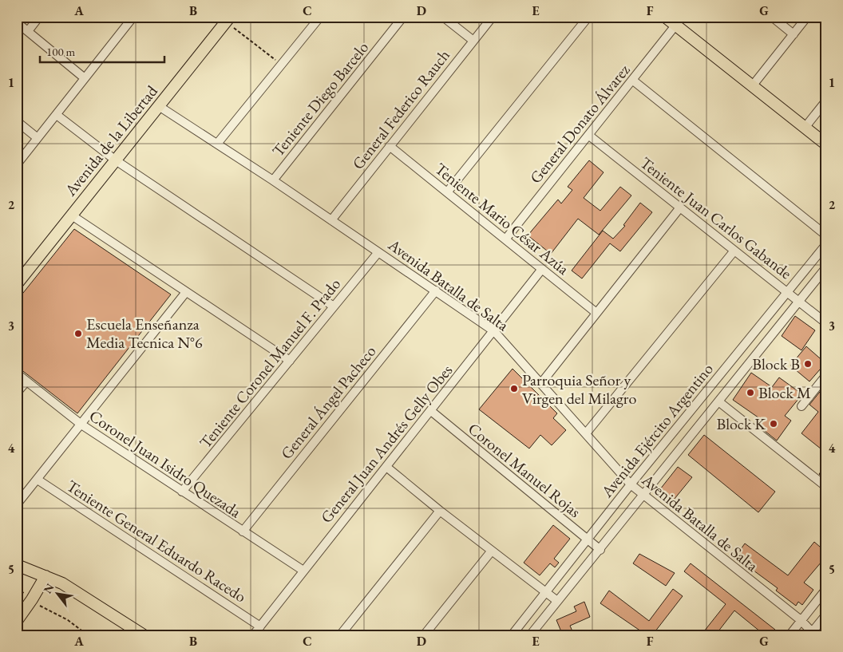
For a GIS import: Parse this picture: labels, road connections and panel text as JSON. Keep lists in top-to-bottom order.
{
  "streets": {
    "main road": ["Avenida de la Libertad"],
    "street": [
      "Teniente Diego Barcelo",
      "General Federico Rauch",
      "General Donato Álvarez",
      "Teniente Juan Carlos Gabande",
      "Teniente Mario César Azúa",
      "Avenida Batalla de Salta",
      "Teniente Coronel Manuel F. Prado",
      "General Ángel Pacheco",
      "Avenida Ejército Argentino",
      "General Juan Andrés Gelly Obes",
      "Coronel Juan Isidro Quezada",
      "Coronel Manuel Rojas",
      "Teniente General Eduardo Racedo"
    ]
  },
  "crossings": [
    ["Teniente Diego Barcelo", "Avenida Batalla de Salta"],
    ["General Federico Rauch", "Teniente Mario César Azúa"],
    ["General Federico Rauch", "Avenida Batalla de Salta"],
    ["General Donato Álvarez", "Teniente Juan Carlos Gabande"],
    ["General Donato Álvarez", "Teniente Mario César Azúa"],
    ["Avenida de la Libertad", "Avenida Batalla de Salta"],
    ["Teniente Juan Carlos Gabande", "Avenida Ejército Argentino"],
    ["Teniente Mario César Azúa", "General Juan Andrés Gelly Obes"],
    ["Avenida Batalla de Salta", "Teniente Coronel Manuel F. Prado"],
    ["Avenida Batalla de Salta", "General Ángel Pacheco"],
    ["Avenida Batalla de Salta", "Avenida Ejército Argentino"],
    ["Avenida Batalla de Salta", "General Juan Andrés Gelly Obes"],
    ["Teniente Coronel Manuel F. Prado", "Coronel Juan Isidro Quezada"],
    ["General Ángel Pacheco", "Coronel Juan Isidro Quezada"],
    ["Avenida Ejército Argentino", "Coronel Manuel Rojas"],
    ["General Juan Andrés Gelly Obes", "Coronel Juan Isidro Quezada"],
    ["General Juan Andrés Gelly Obes", "Coronel Manuel Rojas"],
    ["General Juan Andrés Gelly Obes", "Teniente General Eduardo Racedo"]
  ],
  "places": [
    "Escuela Enseñanza Media Tecnica N°6",
    "Block B",
    "Parroquia Señor y Virgen del Milagro",
    "Block M",
    "Block K"
  ],
  "scale_bar": "100 m",
  "north": "top left",
  "grid": {
    "columns": [
      "A",
      "B",
      "C",
      "D",
      "E",
      "F",
      "G"
    ],
    "rows": [
      "1",
      "2",
      "3",
      "4",
      "5"
    ]
  }
}
